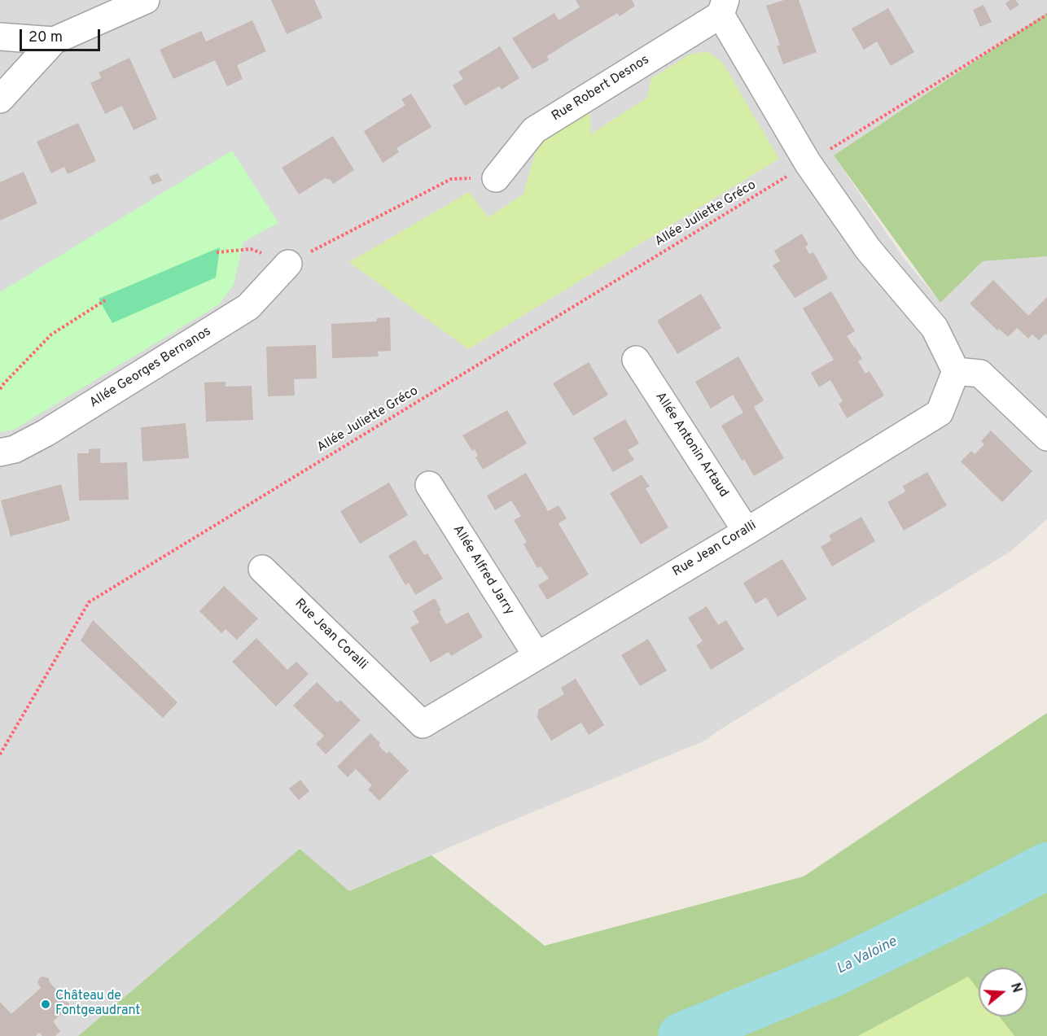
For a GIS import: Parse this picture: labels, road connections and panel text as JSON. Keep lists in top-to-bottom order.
{
  "streets": {
    "street": [
      "Rue Robert Desnos",
      "Allée Georges Bernanos",
      "Allée Antonin Artaud",
      "Rue Jean Coralli",
      "Allée Alfred Jarry"
    ],
    "path": ["Allée Juliette Gréco"]
  },
  "crossings": [
    ["Rue Robert Desnos", "Allée Juliette Gréco"],
    ["Allée Antonin Artaud", "Rue Jean Coralli"],
    ["Rue Jean Coralli", "Allée Alfred Jarry"]
  ],
  "water": ["La Valoine"],
  "places": ["Château de Fontgeaudrant"],
  "scale_bar": "20 m",
  "north": "right"
}
